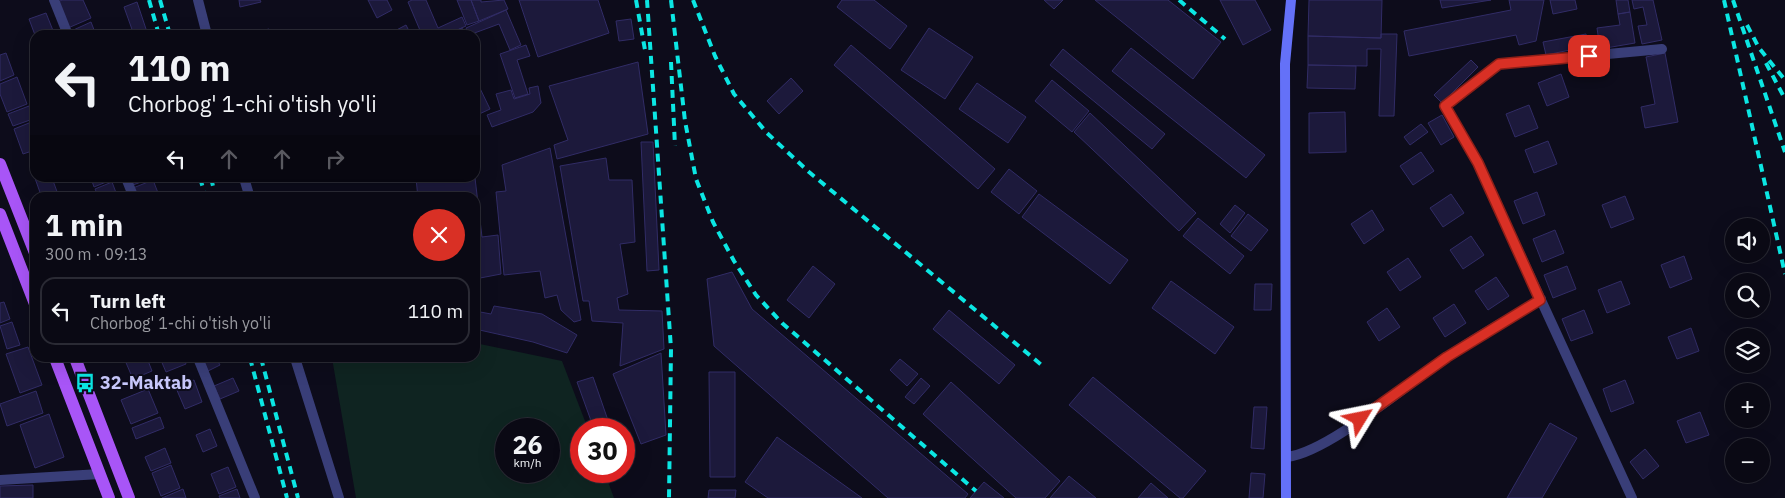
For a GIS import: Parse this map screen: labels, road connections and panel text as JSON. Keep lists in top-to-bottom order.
{
  "places": {
    "bus stop": ["32-Maktab"]
  },
  "page": {
    "turn": ["110 m", "Chorbog' 1-chi o'tish yo'li"],
    "heading": ["1 min", "300 m · 09:13"],
    "map_buttons": ["+", "−"],
    "list": [
      {
        "name": "Turn left",
        "note": "Chorbog' 1-chi o'tish yo'li",
        "value": "110 m"
      }
    ],
    "speed": "26 km/h",
    "limit": "30"
  }
}
